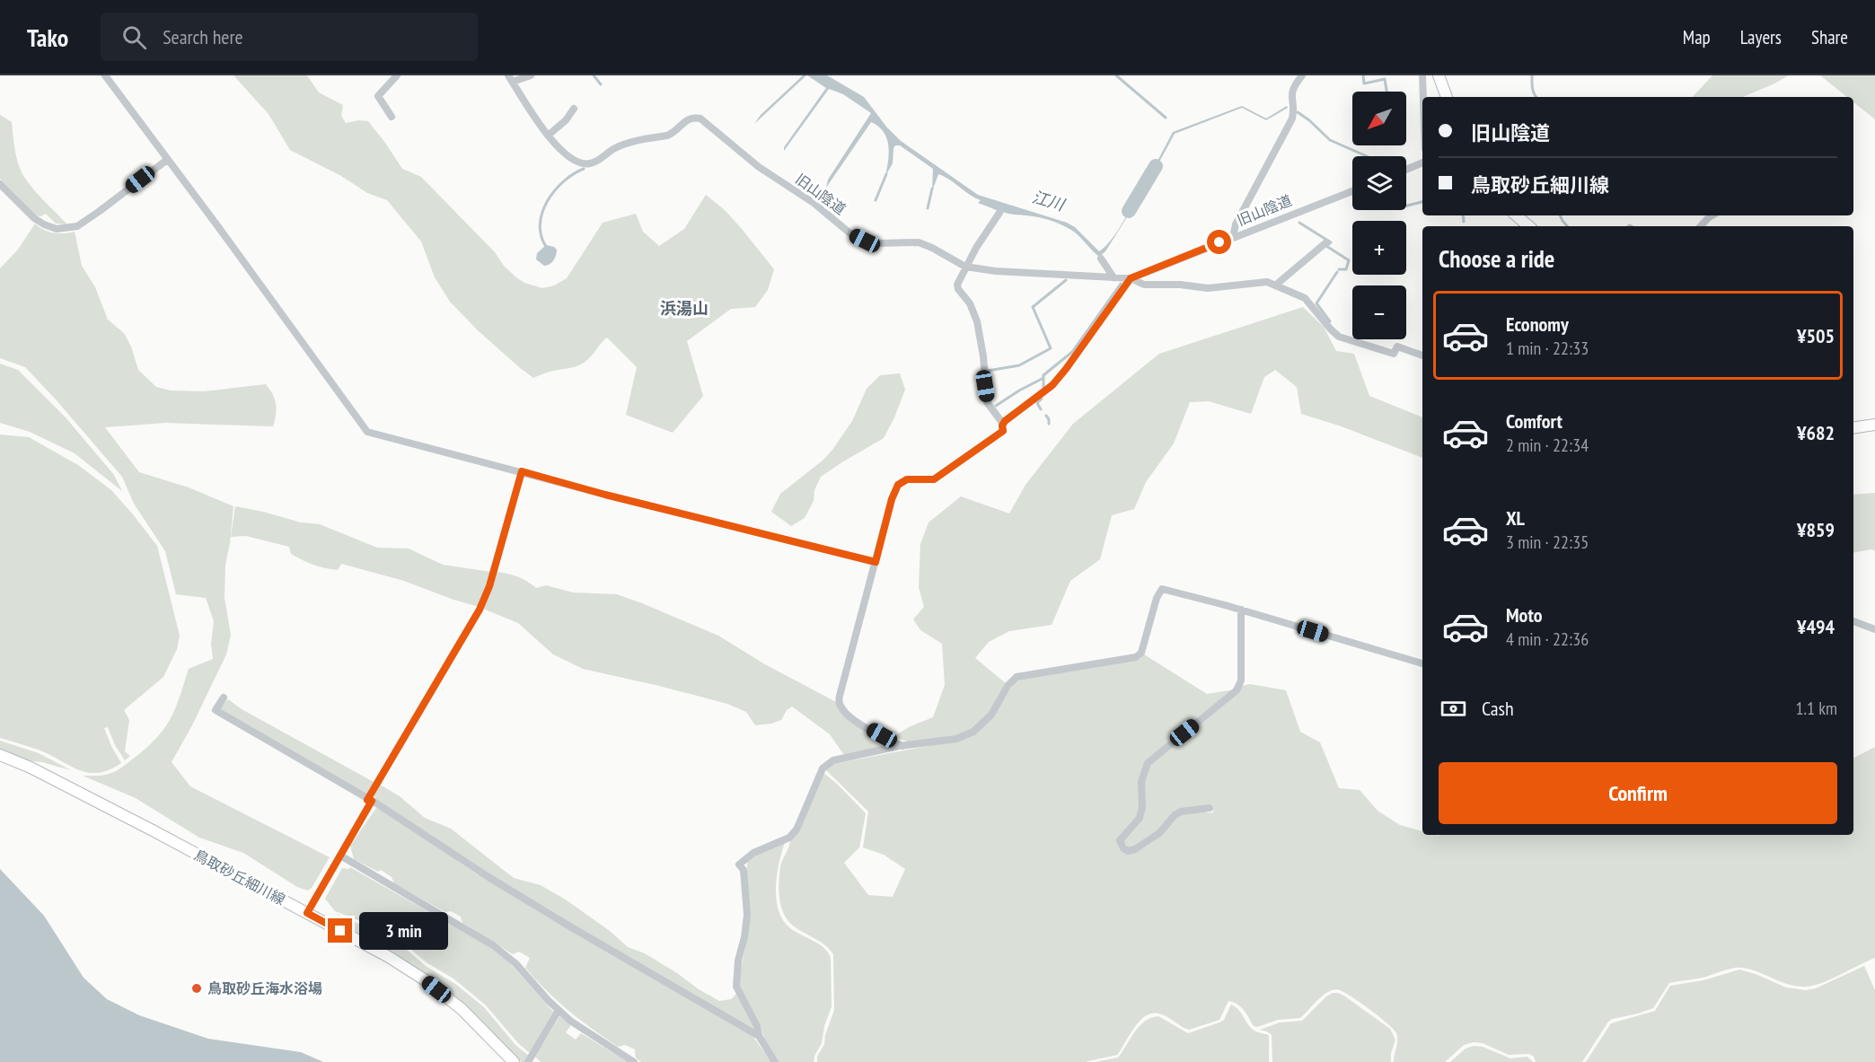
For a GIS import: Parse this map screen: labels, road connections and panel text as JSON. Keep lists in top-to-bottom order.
{
  "streets": {
    "main road": ["鳥取砂丘細川線"],
    "street": ["旧山陰道"]
  },
  "districts": ["浜湯山"],
  "water": ["江川"],
  "places": ["鳥取砂丘海水浴場"],
  "north": "bottom left",
  "page": {
    "header": "Tako",
    "search": "Search here",
    "nav": ["Map", "Layers", "Share"],
    "map_buttons": ["+", "−"],
    "banner": ["旧山陰道", "鳥取砂丘細川線"],
    "heading": "Choose a ride",
    "list": [
      {
        "name": "Economy",
        "note": "1 min · 22:33",
        "value": "¥505"
      },
      {
        "name": "Comfort",
        "note": "2 min · 22:34",
        "value": "¥682"
      },
      {
        "name": "XL",
        "note": "3 min · 22:35",
        "value": "¥859"
      },
      {
        "name": "Moto",
        "note": "4 min · 22:36",
        "value": "¥494"
      }
    ],
    "pay": ["Cash", "1.1 km"],
    "buttons": "Confirm",
    "bubble": "3 min"
  }
}
